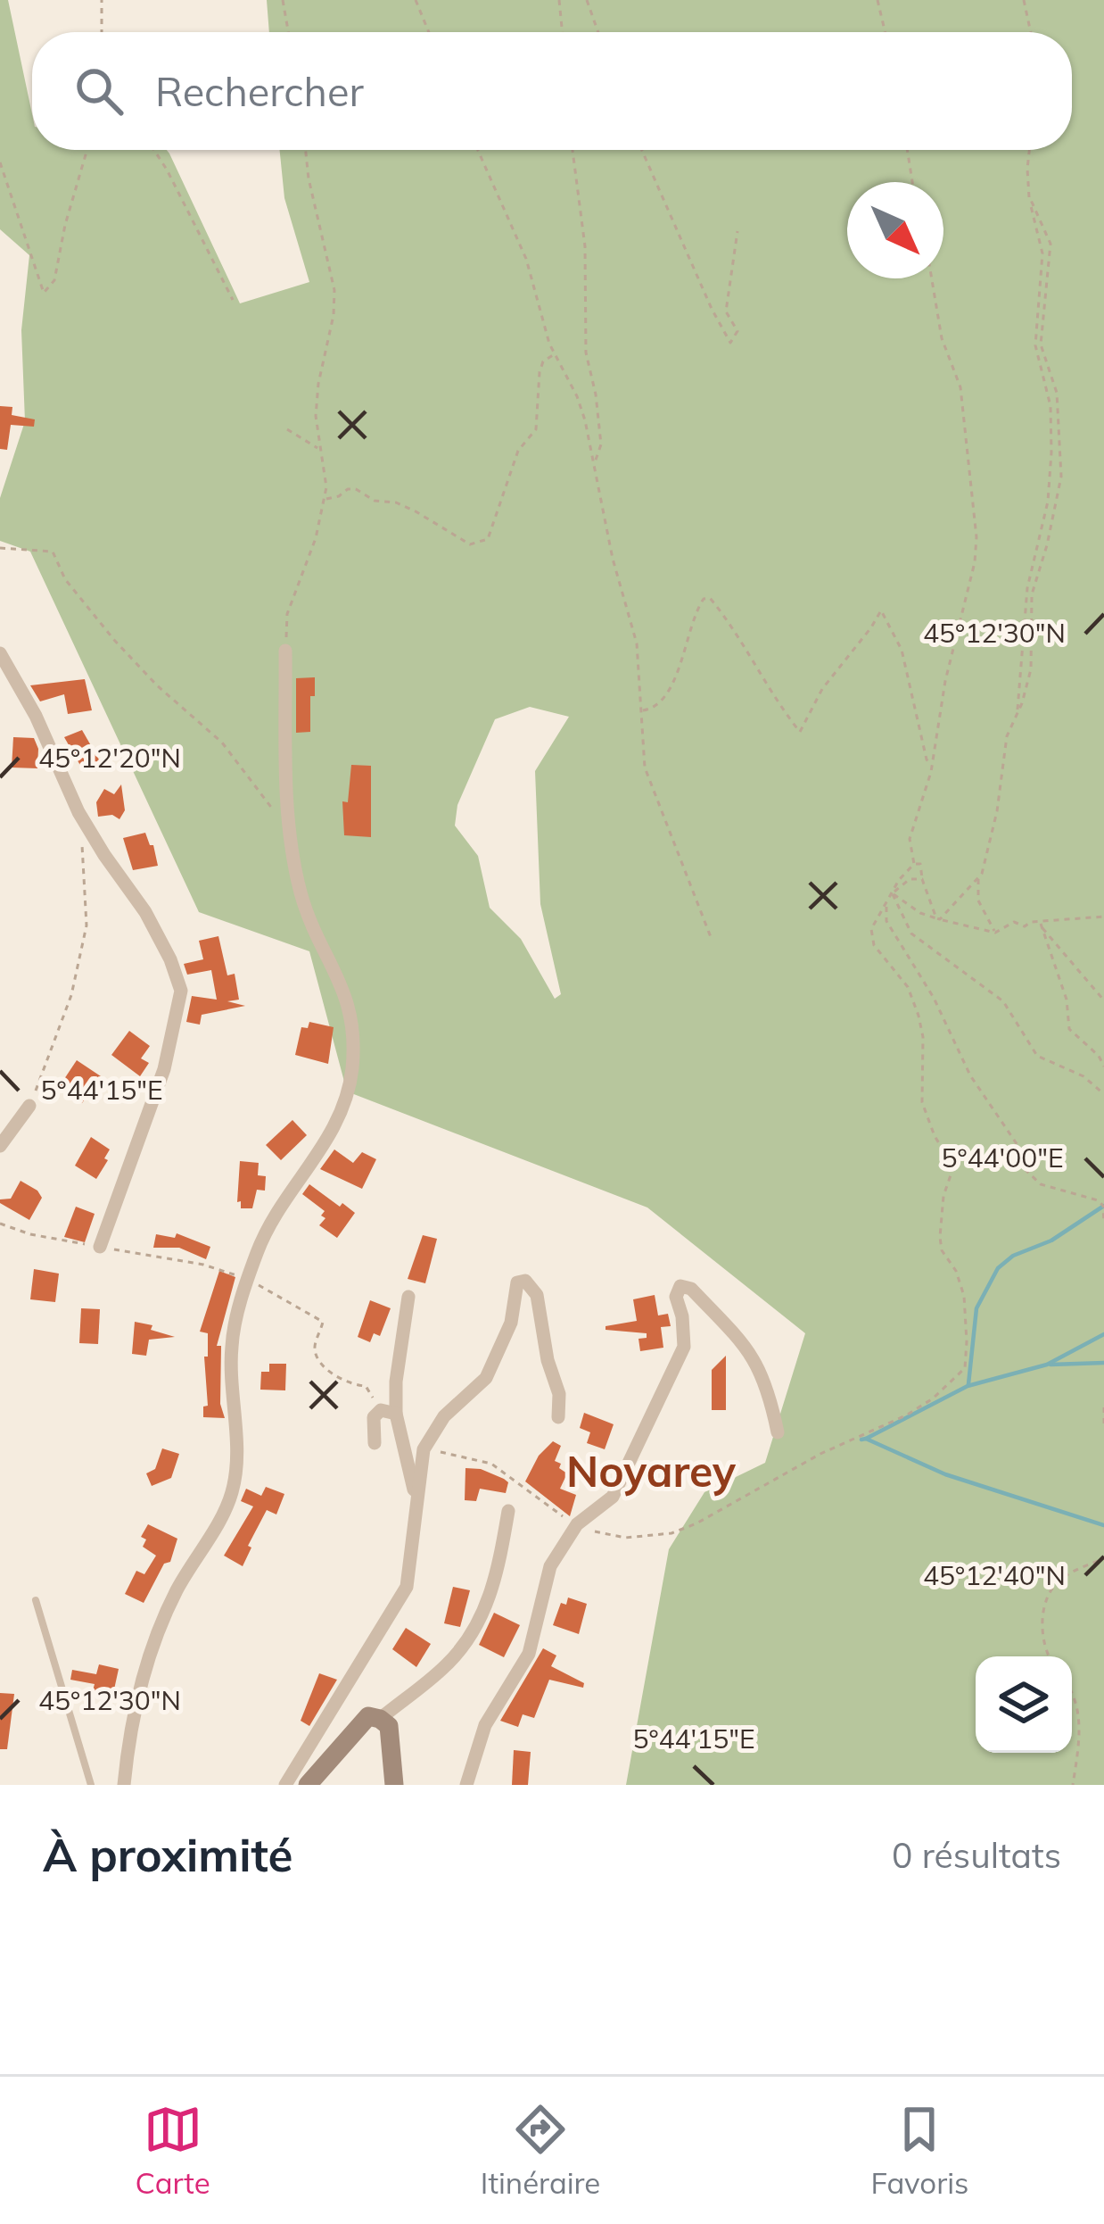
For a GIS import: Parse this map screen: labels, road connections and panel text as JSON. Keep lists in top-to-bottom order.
{
  "districts": ["Noyarey"],
  "north": "bottom right",
  "page": {
    "search": "Rechercher",
    "heading": ["À proximité", "0 résultats"],
    "nav": ["Carte", "Itinéraire", "Favoris"]
  },
  "coordinates": [
    "45°12'30\"N",
    "45°12'20\"N",
    "5°44'15\"E",
    "5°44'00\"E",
    "45°12'40\"N"
  ]
}
